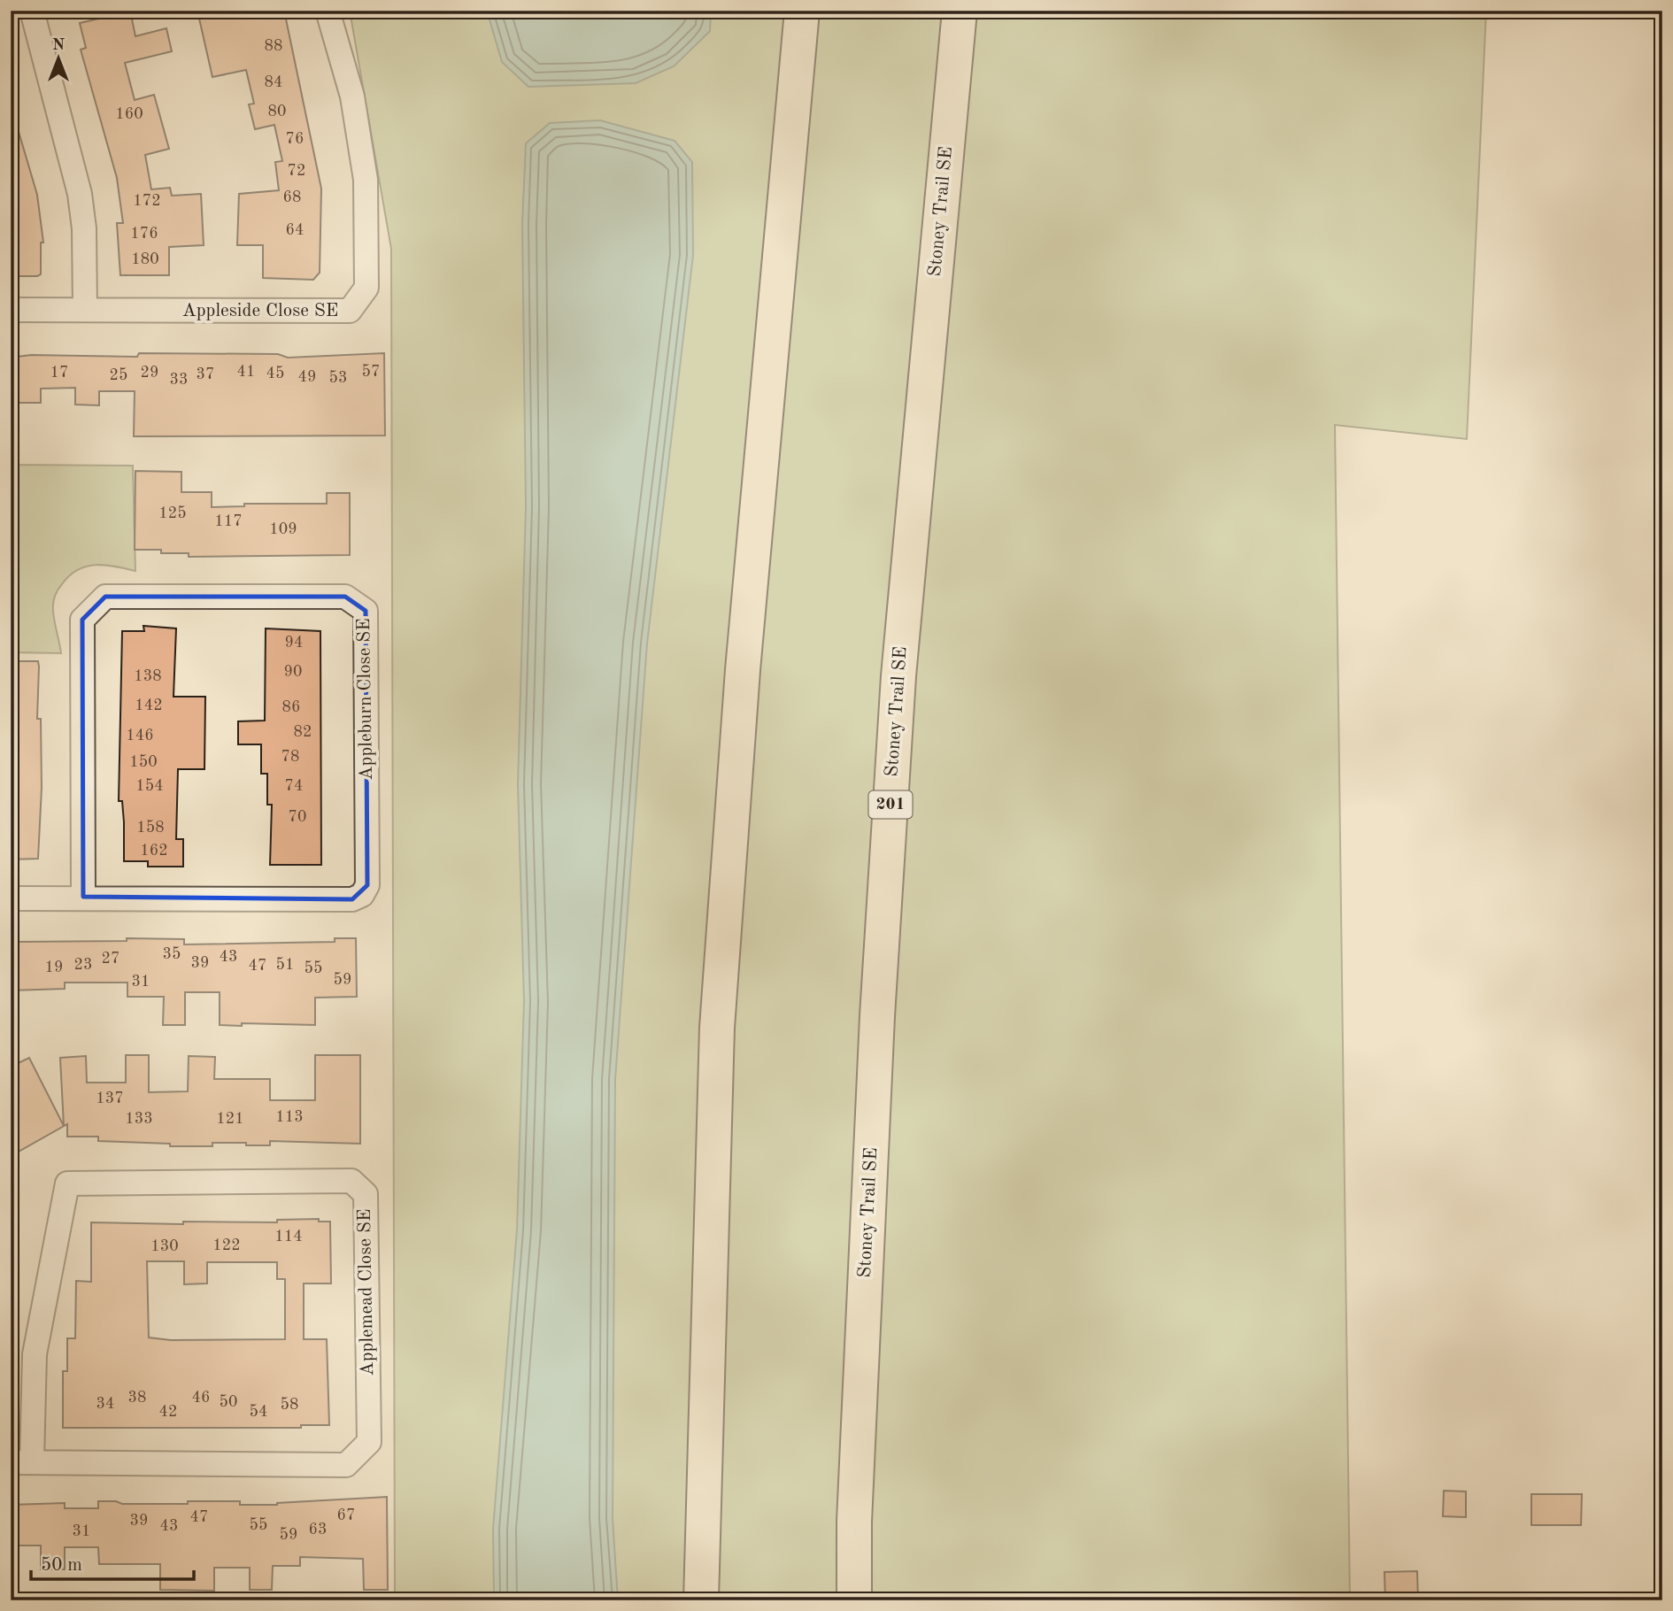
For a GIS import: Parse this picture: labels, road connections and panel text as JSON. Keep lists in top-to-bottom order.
{
  "streets": {
    "highway": ["Stoney Trail SE", "201"],
    "street": ["Appleside Close SE", "Appleburn Close SE", "Applemead Close SE"]
  },
  "house_numbers": [
    "88",
    "84",
    "80",
    "160",
    "76",
    "72",
    "68",
    "172",
    "64",
    "176",
    "180",
    "41",
    "57",
    "17",
    "29",
    "45",
    "37",
    "25",
    "49",
    "53",
    "33",
    "125",
    "117",
    "109",
    "94",
    "90",
    "138",
    "142",
    "86",
    "82",
    "146",
    "78",
    "150",
    "154",
    "74",
    "70",
    "158",
    "162",
    "35",
    "43",
    "27",
    "39",
    "23",
    "51",
    "47",
    "19",
    "55",
    "59",
    "31",
    "137",
    "113",
    "133",
    "121",
    "114",
    "122",
    "130",
    "38",
    "46",
    "50",
    "34",
    "58",
    "42",
    "54",
    "67",
    "47",
    "39",
    "55",
    "43",
    "63",
    "31",
    "59"
  ],
  "scale_bar": "50 m",
  "north": "top"
}
